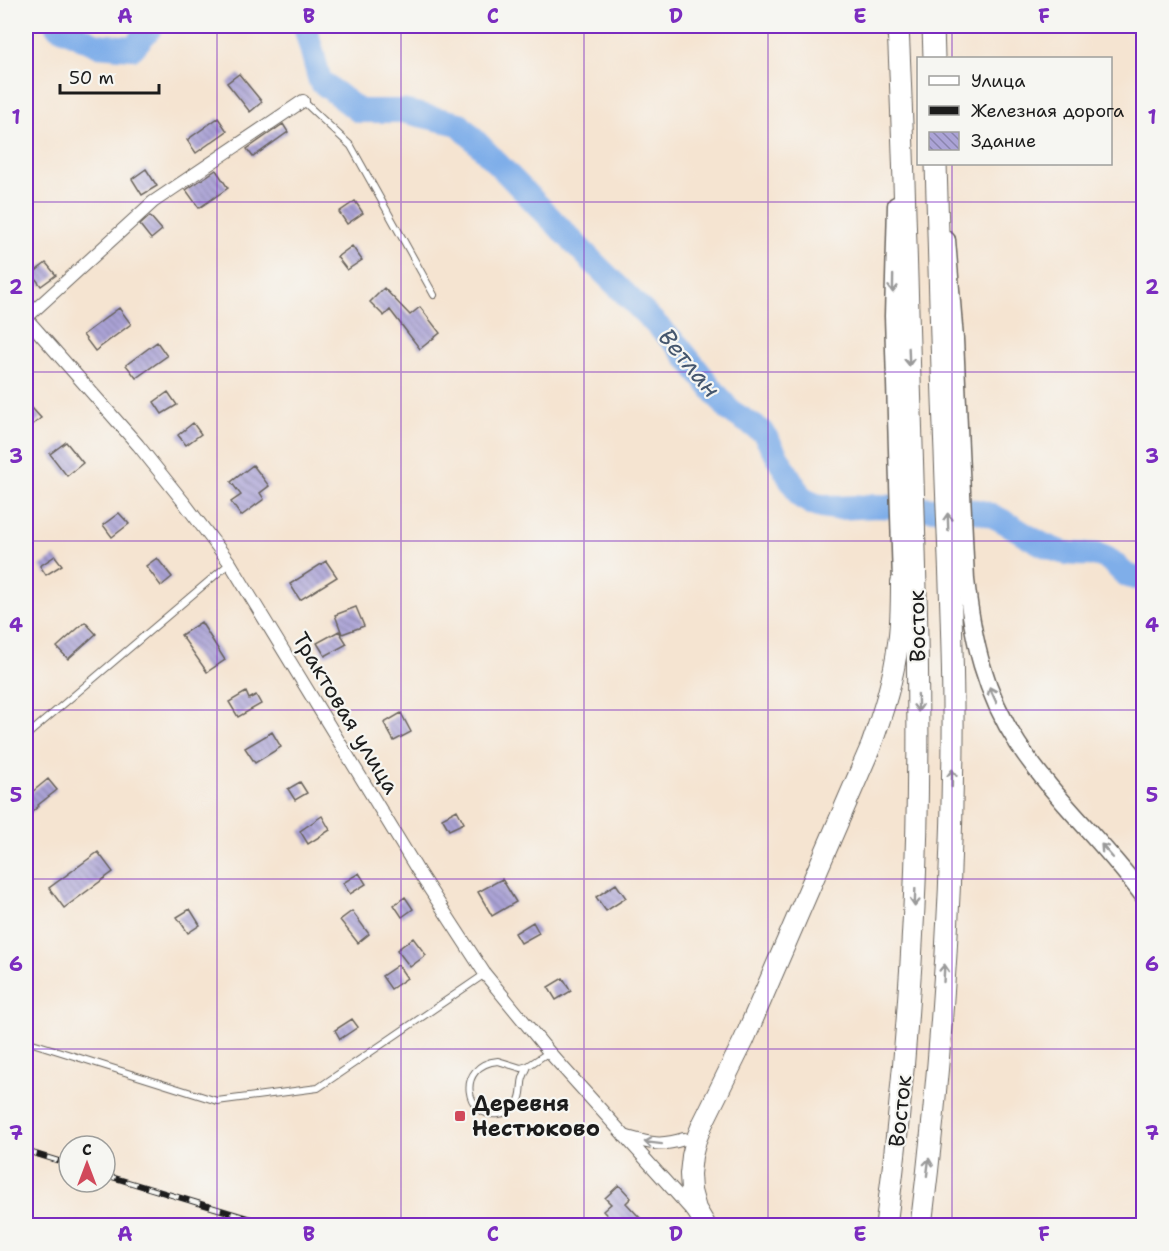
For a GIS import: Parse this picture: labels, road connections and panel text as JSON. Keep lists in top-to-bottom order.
{
  "streets": {
    "highway": ["Восток"],
    "street": ["Трактовая улица"]
  },
  "water": ["Ветлан"],
  "places": {
    "transit": ["Деревня Нестюково"]
  },
  "legend": ["Улица", "Железная дорога", "Здание"],
  "scale_bar": "50 m",
  "north": "top",
  "grid": {
    "columns": [
      "A",
      "B",
      "C",
      "D",
      "E",
      "F"
    ],
    "rows": [
      "1",
      "2",
      "3",
      "4",
      "5",
      "6",
      "7"
    ]
  }
}
